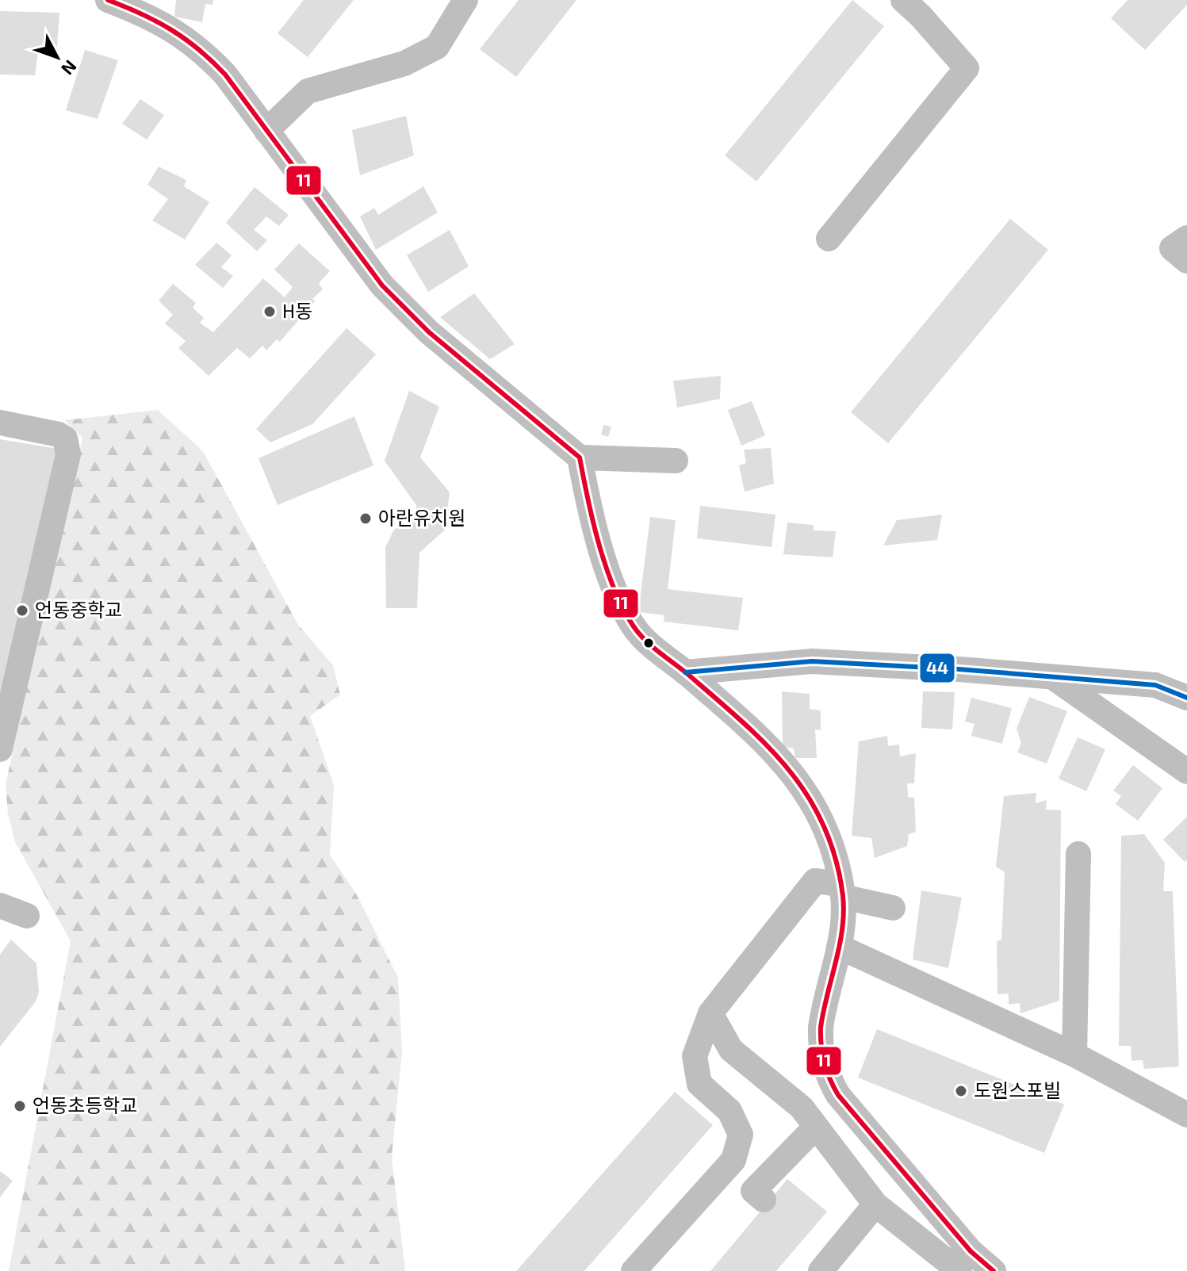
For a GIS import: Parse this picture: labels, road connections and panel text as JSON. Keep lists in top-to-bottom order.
{
  "places": [
    "H동",
    "아란유치원",
    "언동중학교",
    "도원스포빌",
    "언동초등학교"
  ],
  "lines": ["transit line 11", "transit line 44"],
  "north": "bottom right"
}
